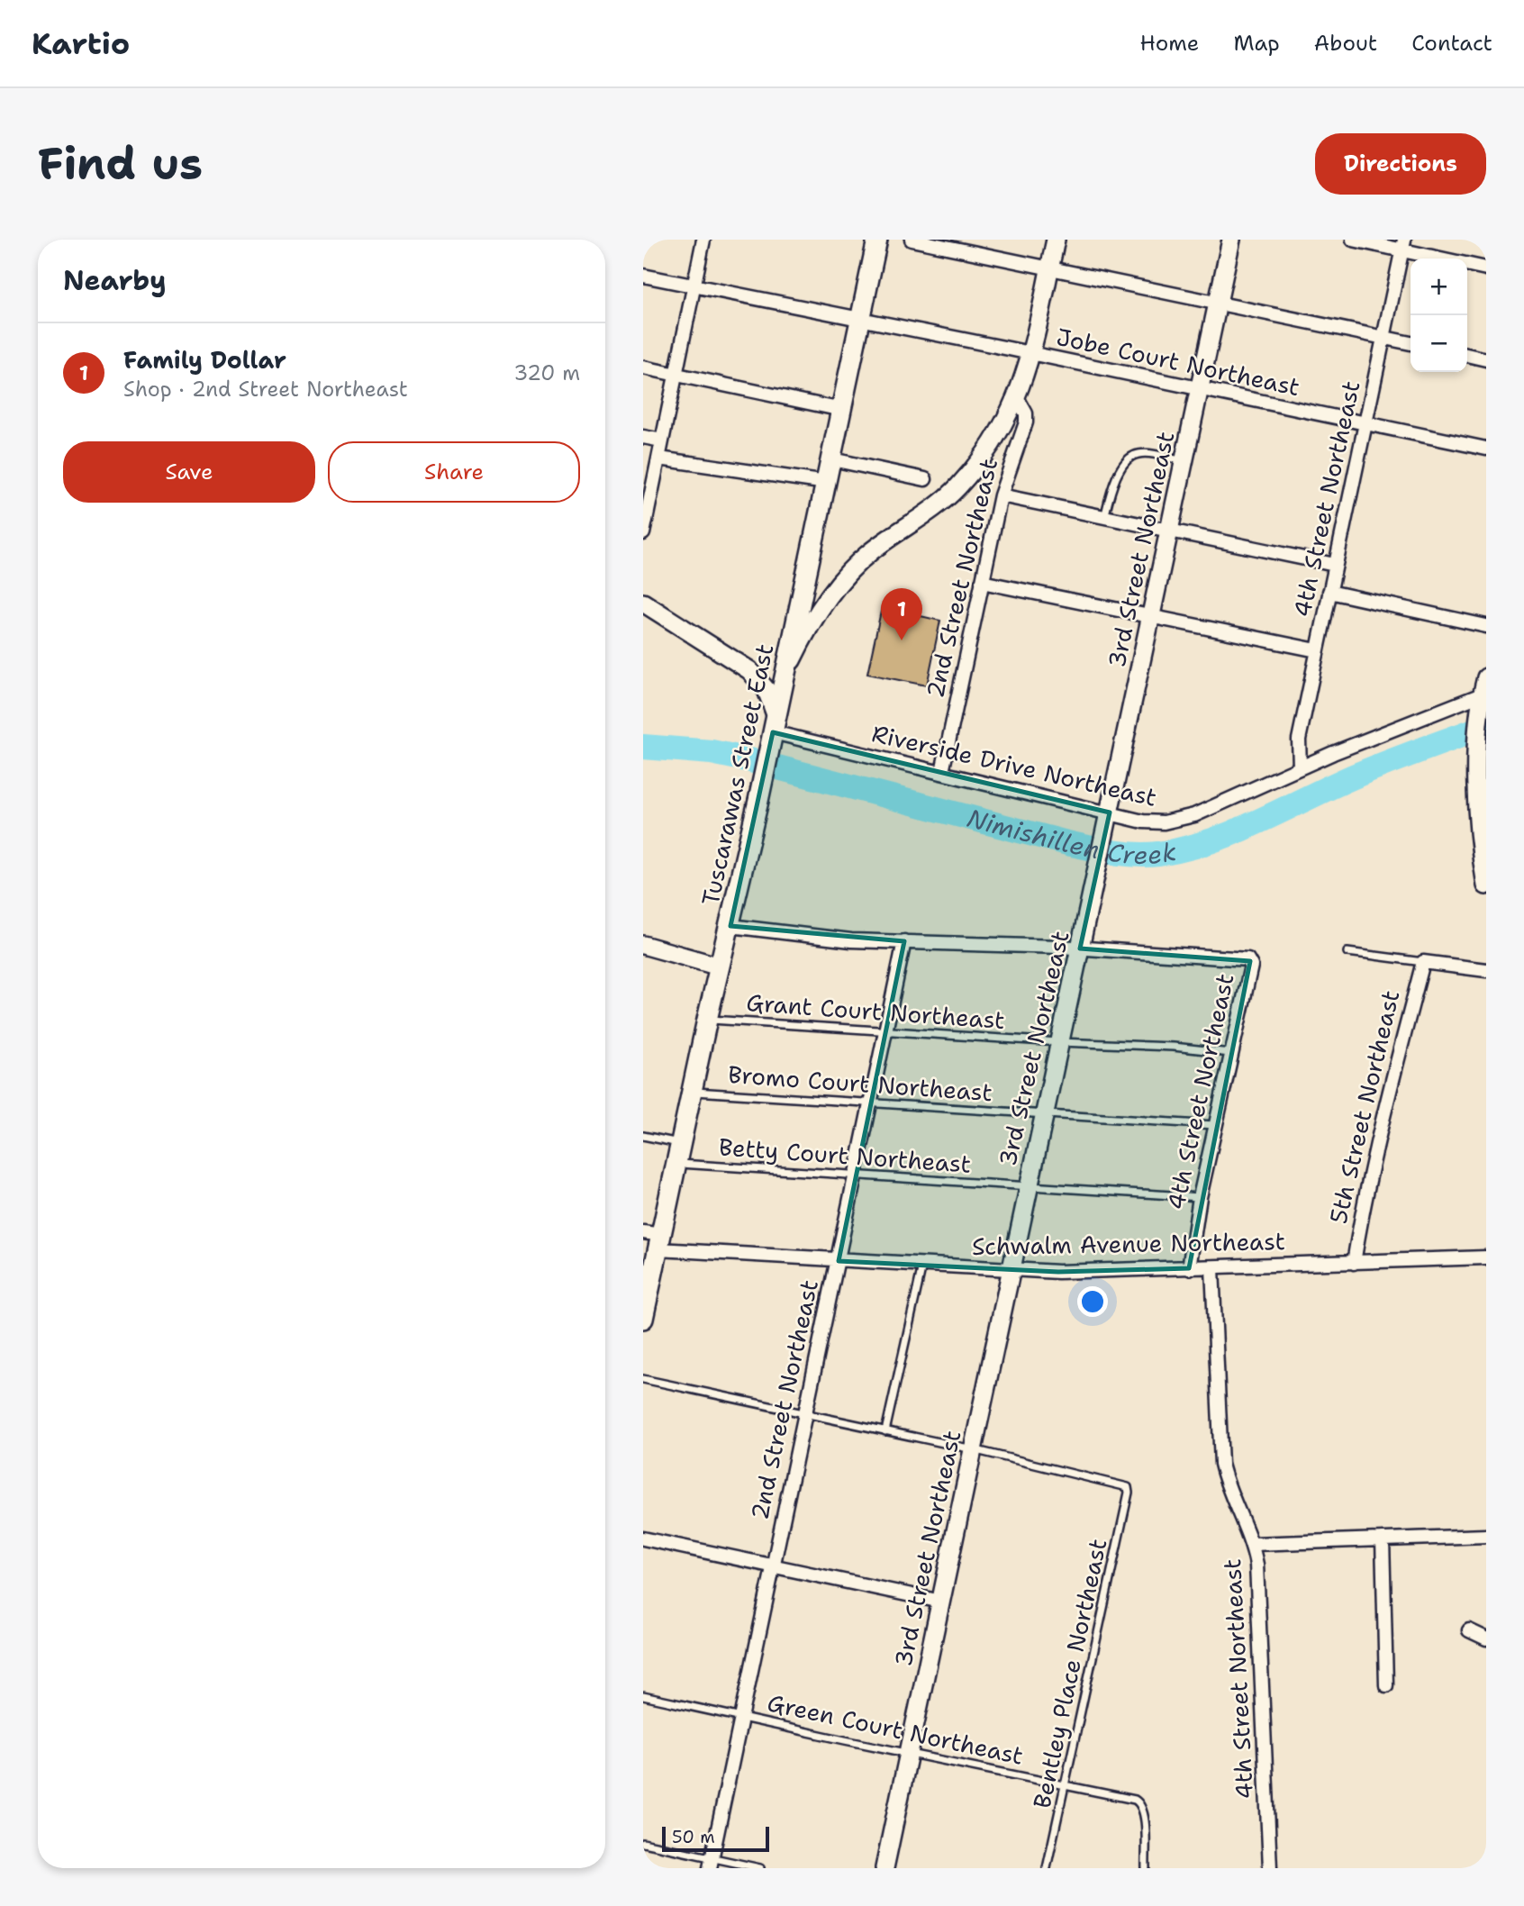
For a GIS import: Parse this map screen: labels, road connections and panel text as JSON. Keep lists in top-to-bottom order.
{
  "streets": {
    "main road": ["Tuscarawas Street East"],
    "street": [
      "Jobe Court Northeast",
      "4th Street Northeast",
      "3rd Street Northeast",
      "2nd Street Northeast",
      "Riverside Drive Northeast",
      "5th Street Northeast",
      "Schwalm Avenue Northeast"
    ],
    "lane": [
      "Grant Court Northeast",
      "Bromo Court Northeast",
      "Betty Court Northeast",
      "Bentley Place Northeast",
      "Green Court Northeast"
    ]
  },
  "crossings": [
    ["Jobe Court Northeast", "4th Street Northeast"],
    ["Jobe Court Northeast", "3rd Street Northeast"],
    ["Jobe Court Northeast", "2nd Street Northeast"],
    ["Jobe Court Northeast", "Tuscarawas Street East"],
    ["4th Street Northeast", "3rd Street Northeast"],
    ["4th Street Northeast", "Riverside Drive Northeast"],
    ["4th Street Northeast", "Grant Court Northeast"],
    ["4th Street Northeast", "Bromo Court Northeast"],
    ["4th Street Northeast", "Betty Court Northeast"],
    ["4th Street Northeast", "Schwalm Avenue Northeast"],
    ["3rd Street Northeast", "Riverside Drive Northeast"],
    ["3rd Street Northeast", "Grant Court Northeast"],
    ["3rd Street Northeast", "Bromo Court Northeast"],
    ["3rd Street Northeast", "Betty Court Northeast"],
    ["3rd Street Northeast", "Schwalm Avenue Northeast"],
    ["3rd Street Northeast", "Bentley Place Northeast"],
    ["3rd Street Northeast", "Green Court Northeast"],
    ["2nd Street Northeast", "Riverside Drive Northeast"],
    ["2nd Street Northeast", "Tuscarawas Street East"],
    ["2nd Street Northeast", "Grant Court Northeast"],
    ["2nd Street Northeast", "Bromo Court Northeast"],
    ["2nd Street Northeast", "Betty Court Northeast"],
    ["2nd Street Northeast", "Schwalm Avenue Northeast"],
    ["2nd Street Northeast", "Green Court Northeast"],
    ["Riverside Drive Northeast", "Tuscarawas Street East"],
    ["Tuscarawas Street East", "Grant Court Northeast"],
    ["Tuscarawas Street East", "Bromo Court Northeast"],
    ["Tuscarawas Street East", "Betty Court Northeast"],
    ["Tuscarawas Street East", "Schwalm Avenue Northeast"],
    ["5th Street Northeast", "Schwalm Avenue Northeast"],
    ["Bentley Place Northeast", "Green Court Northeast"]
  ],
  "water": ["Nimishillen Creek"],
  "scale_bar": "50 m",
  "page": {
    "header": "Kartio",
    "nav": [
      "Home",
      "Map",
      "About",
      "Contact"
    ],
    "buttons": [
      "Directions",
      ["Save", "Share"]
    ],
    "title": "Find us",
    "heading": "Nearby",
    "map_buttons": ["+", "−"],
    "list": [
      {
        "mark": "1",
        "name": "Family Dollar",
        "note": "Shop · 2nd Street Northeast",
        "value": "320 m"
      }
    ],
    "pins": "1",
    "scale": "50 m"
  }
}
